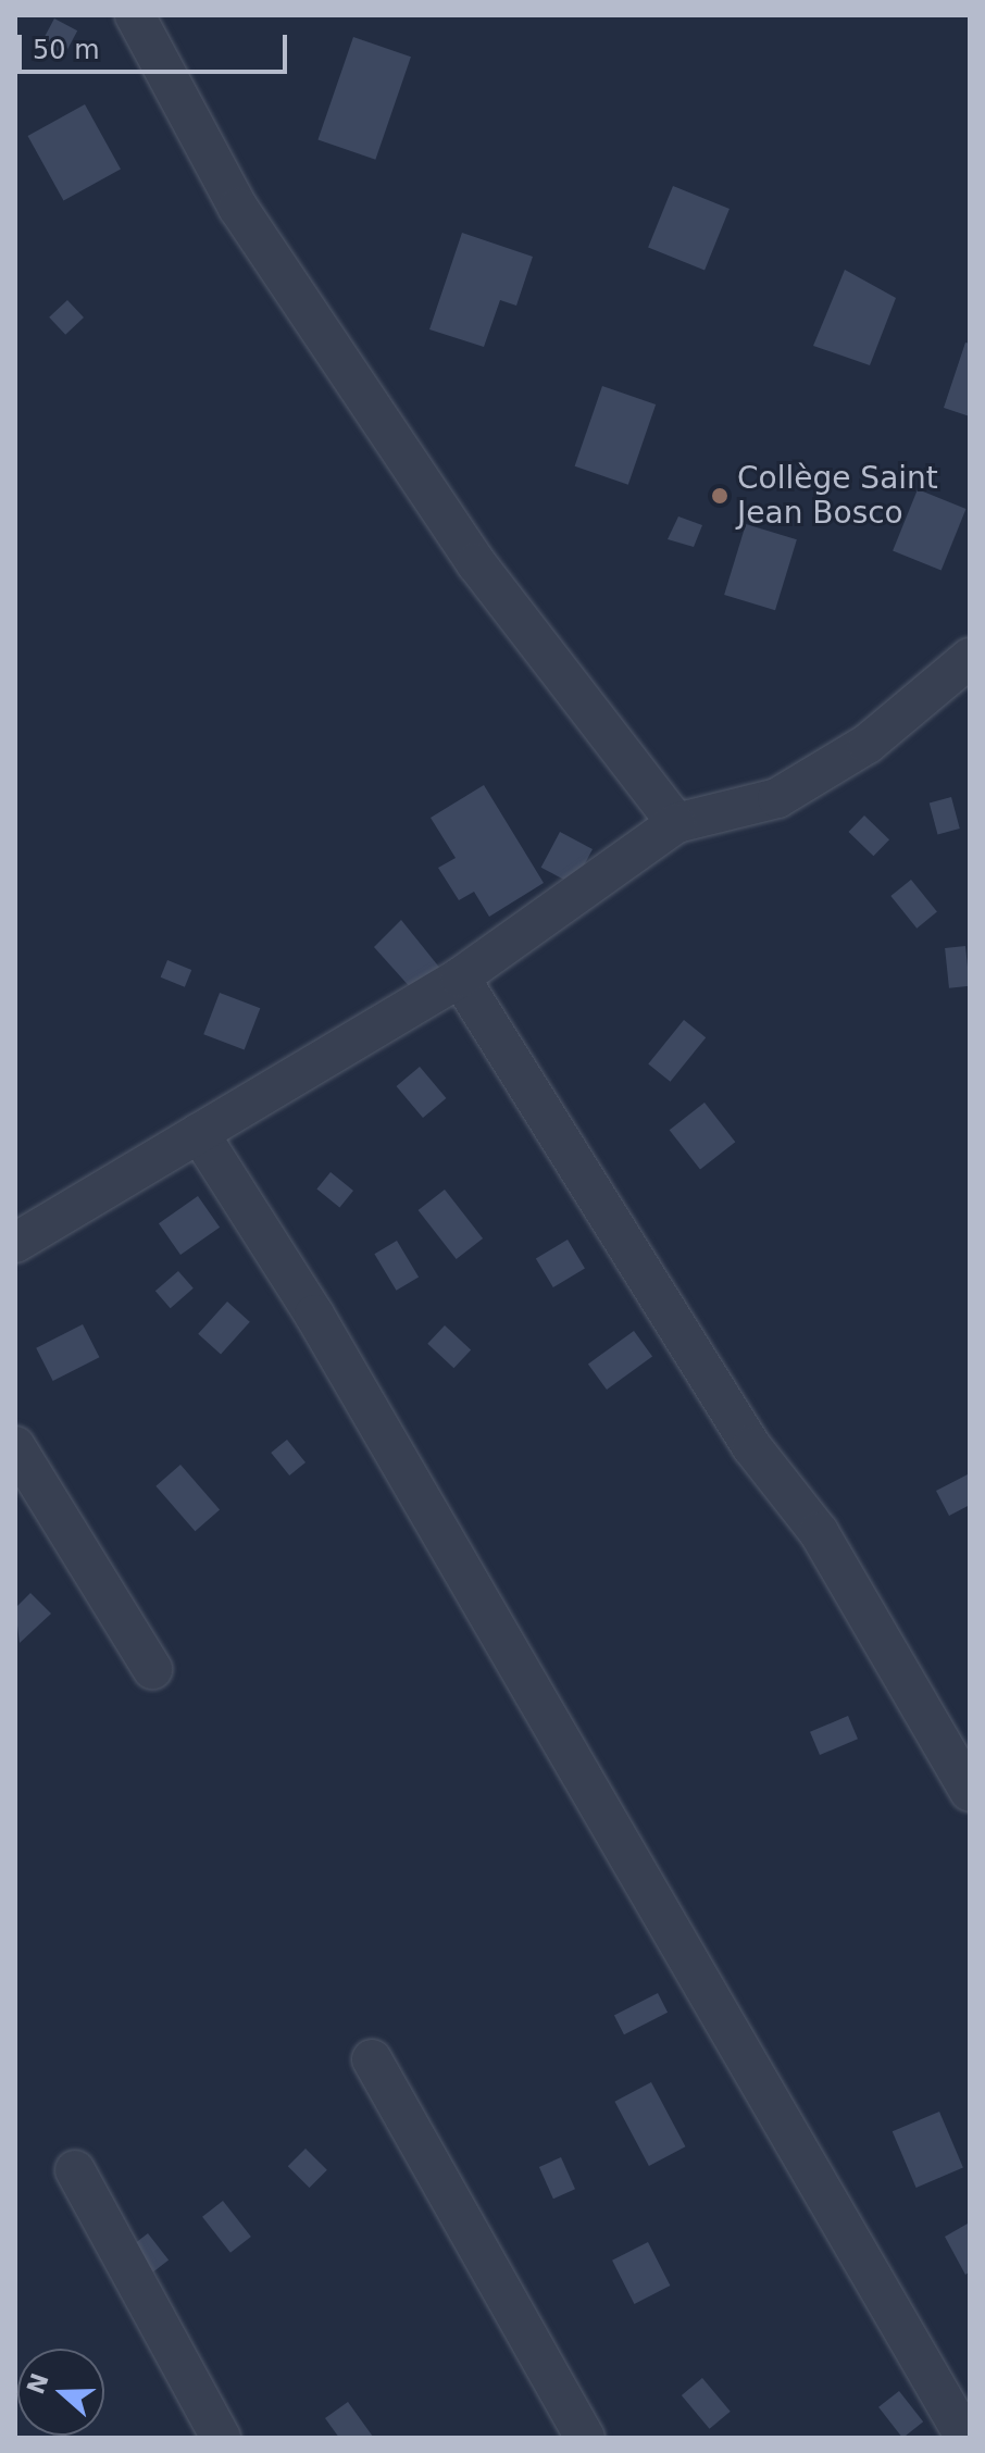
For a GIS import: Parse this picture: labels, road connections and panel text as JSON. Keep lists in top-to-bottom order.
{
  "places": ["Collège Saint Jean Bosco"],
  "scale_bar": "50 m",
  "north": "left"
}
